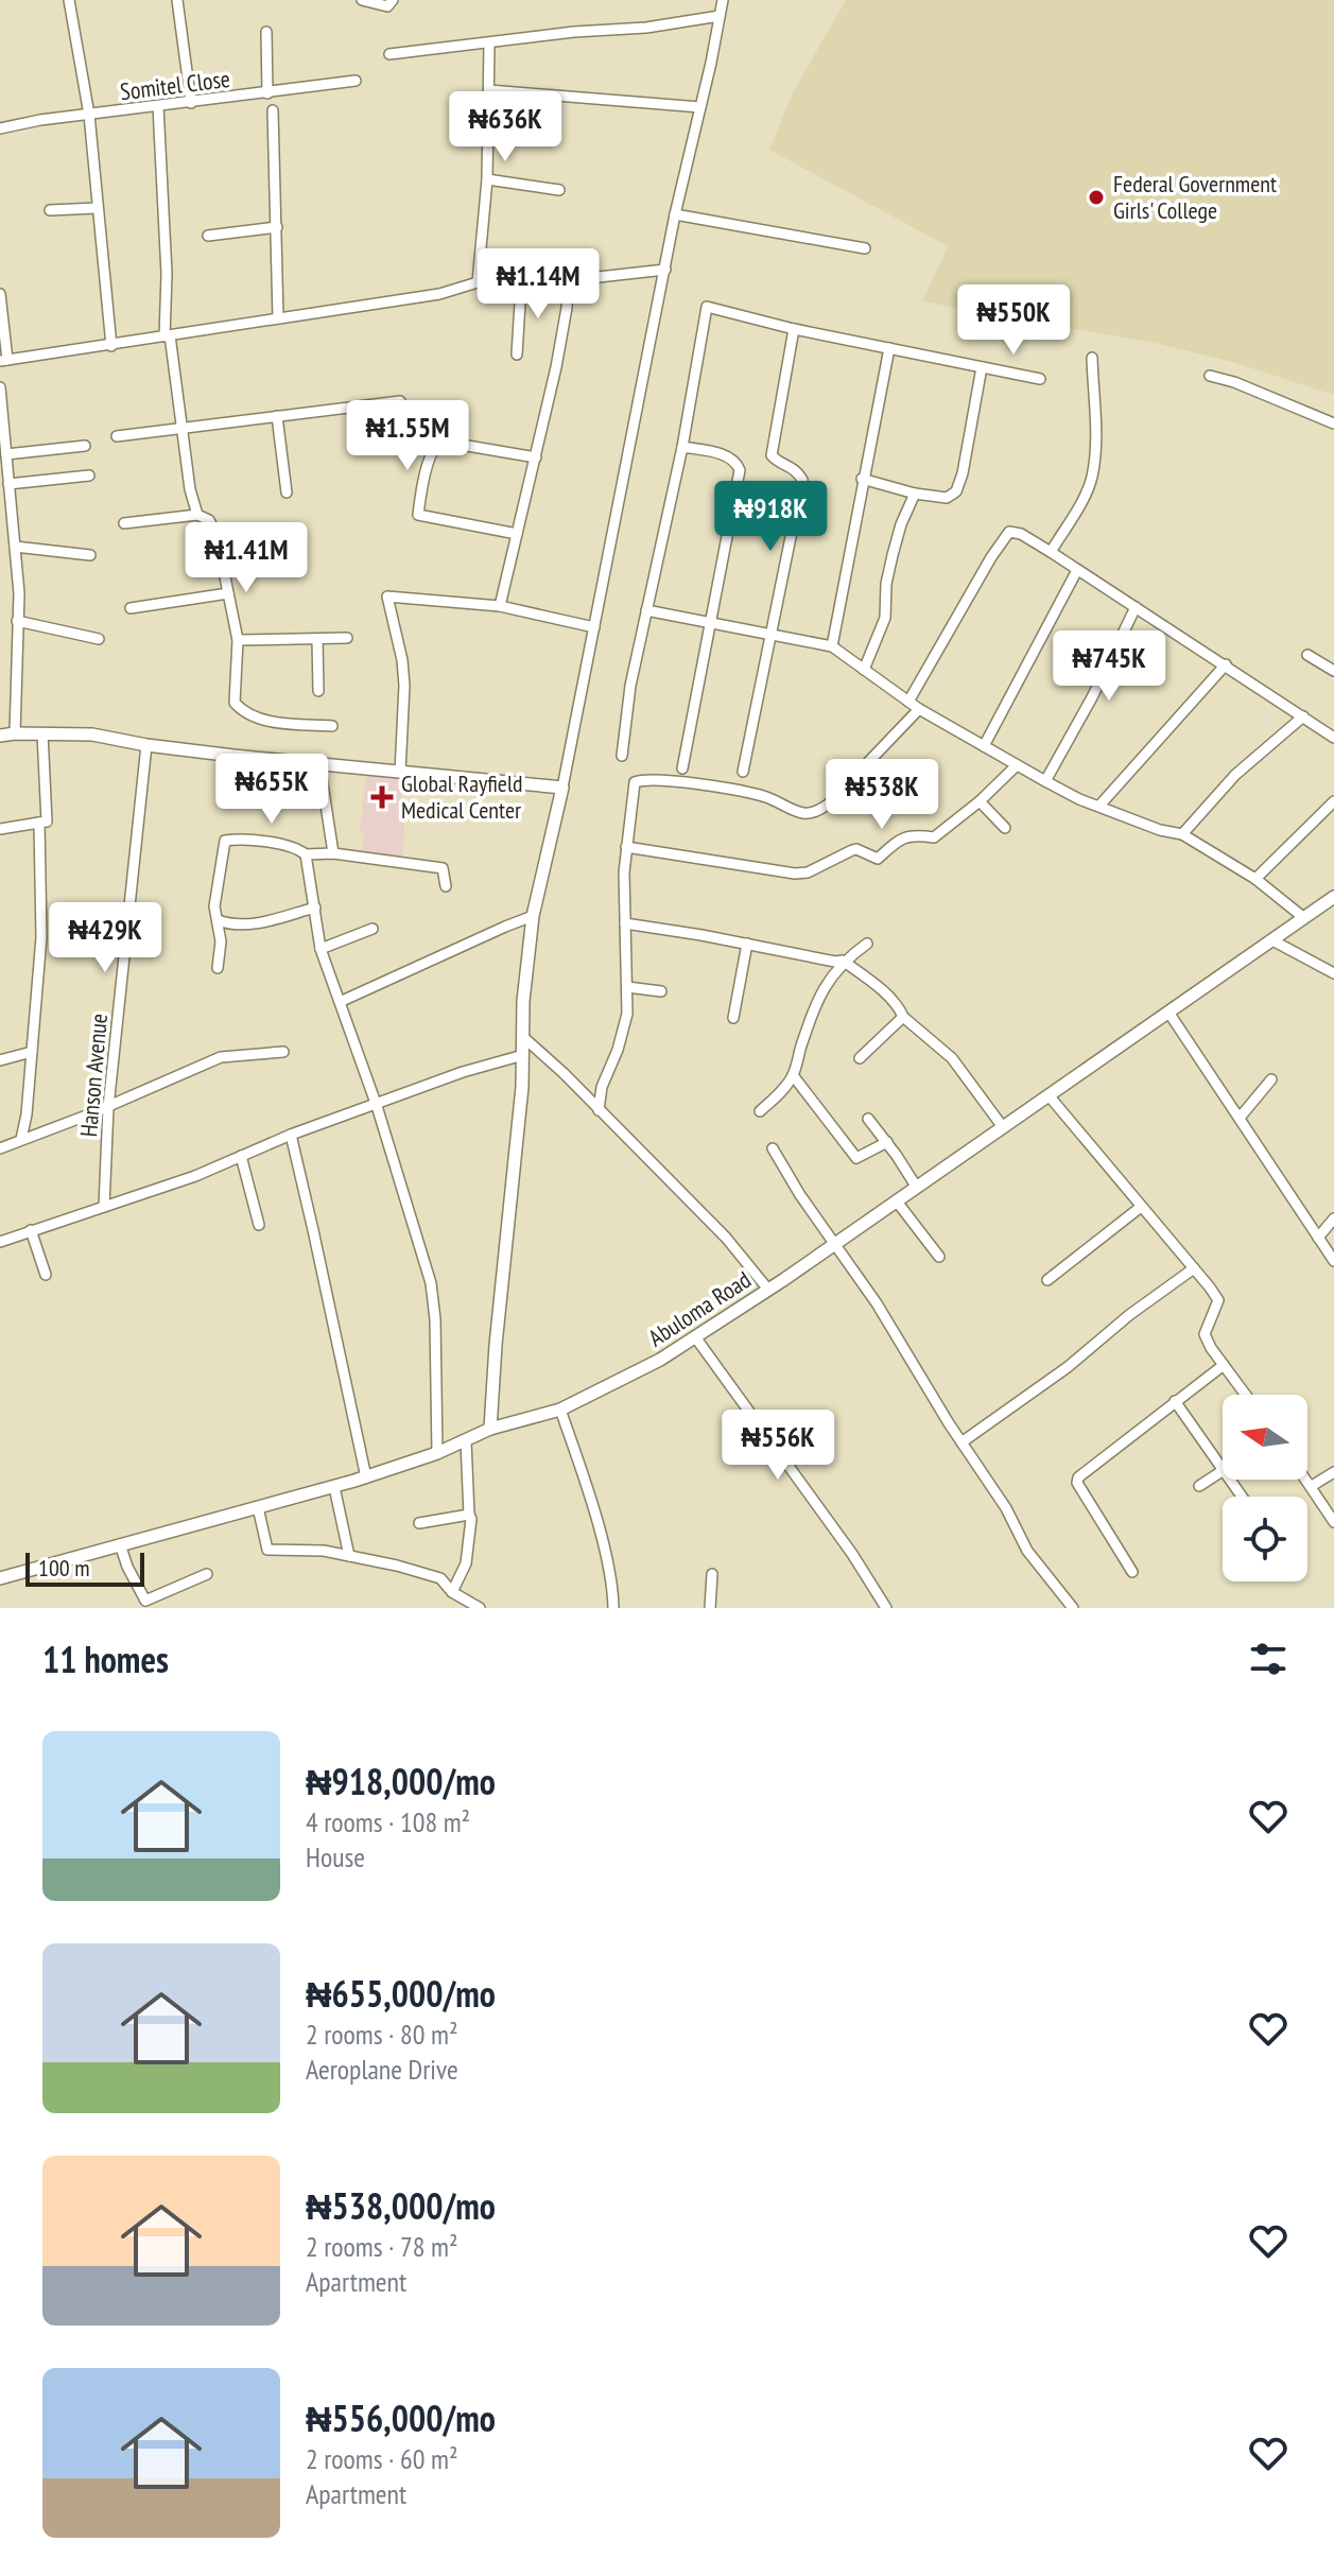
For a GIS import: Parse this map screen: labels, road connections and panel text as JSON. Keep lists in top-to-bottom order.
{
  "streets": {
    "street": ["Somitel Close", "Hanson Avenue", "Abuloma Road"]
  },
  "places": {
    "other": ["Federal Government Girls' College"],
    "health": ["Global Rayfield Medical Center"]
  },
  "scale_bar": "100 m",
  "north": "left",
  "page": {
    "price": [
      "₦636K",
      "₦1.14M",
      "₦550K",
      "₦1.55M",
      "₦918K",
      "₦1.41M",
      "₦745K",
      "₦655K",
      "₦538K",
      "₦429K",
      "₦556K"
    ],
    "scale": "100 m",
    "heading": "11 homes",
    "list": [
      {
        "name": "₦918,000/mo",
        "note": "4 rooms · 108 m² · House"
      },
      {
        "name": "₦655,000/mo",
        "note": "2 rooms · 80 m² · Aeroplane Drive"
      },
      {
        "name": "₦538,000/mo",
        "note": "2 rooms · 78 m² · Apartment"
      },
      {
        "name": "₦556,000/mo",
        "note": "2 rooms · 60 m² · Apartment"
      }
    ]
  }
}
